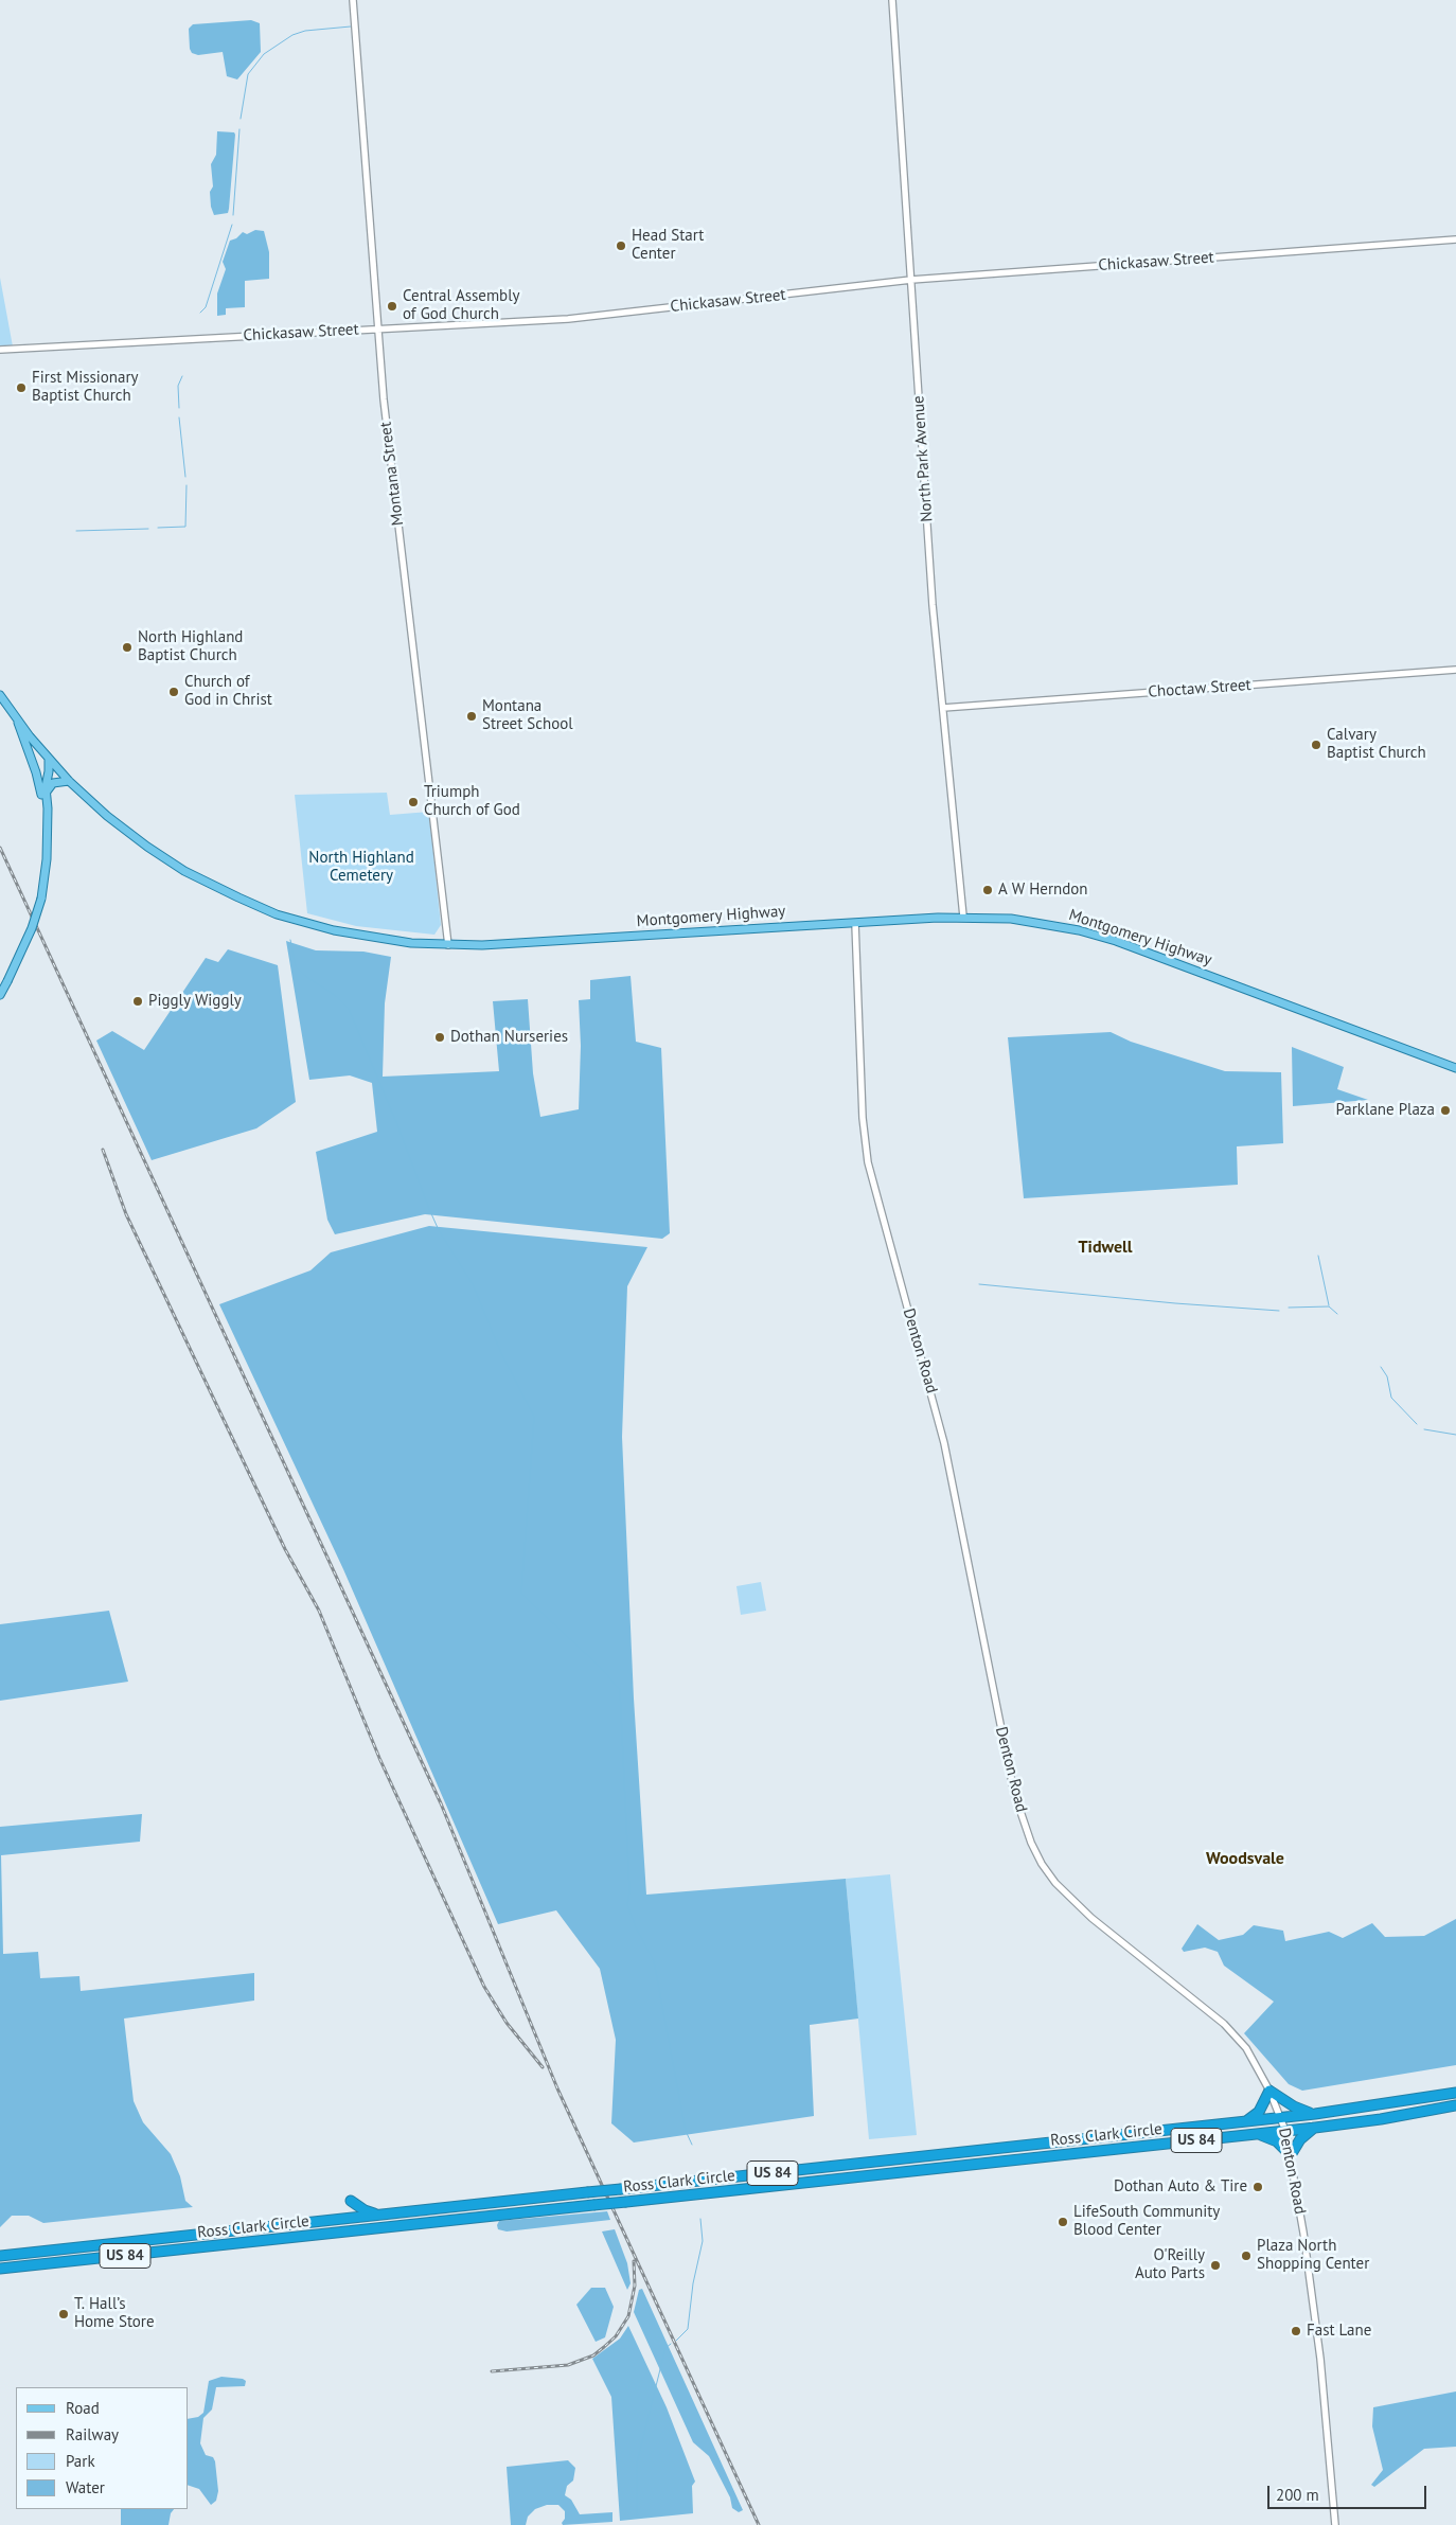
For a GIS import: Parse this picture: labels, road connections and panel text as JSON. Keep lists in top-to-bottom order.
{
  "streets": {
    "highway": ["Ross Clark Circle", "US 84"],
    "main road": ["Montgomery Highway"],
    "street": [
      "Chickasaw Street",
      "North Park Avenue",
      "Montana Street",
      "Choctaw Street",
      "Denton Road"
    ]
  },
  "crossings": [
    ["Chickasaw Street", "North Park Avenue"],
    ["Chickasaw Street", "Montana Street"],
    ["North Park Avenue", "Choctaw Street"],
    ["North Park Avenue", "Montgomery Highway"],
    ["Montana Street", "Montgomery Highway"],
    ["Montgomery Highway", "Denton Road"],
    ["Denton Road", "Ross Clark Circle"]
  ],
  "districts": ["Tidwell", "Woodsvale"],
  "parks": ["North Highland Cemetery"],
  "places": [
    "Head Start Center",
    "Central Assembly of God Church",
    "First Missionary Baptist Church",
    "North Highland Baptist Church",
    "Church of God in Christ",
    "Montana Street School",
    "Calvary Baptist Church",
    "Triumph Church of God",
    "A W Herndon",
    "Piggly Wiggly",
    "Dothan Nurseries",
    "Parklane Plaza",
    "Dothan Auto & Tire",
    "LifeSouth Community Blood Center",
    "Plaza North Shopping Center",
    "O'Reilly Auto Parts",
    "T. Hall’s Home Store",
    "Fast Lane"
  ],
  "legend": [
    "Road",
    "Railway",
    "Park",
    "Water"
  ],
  "scale_bar": "200 m"
}
